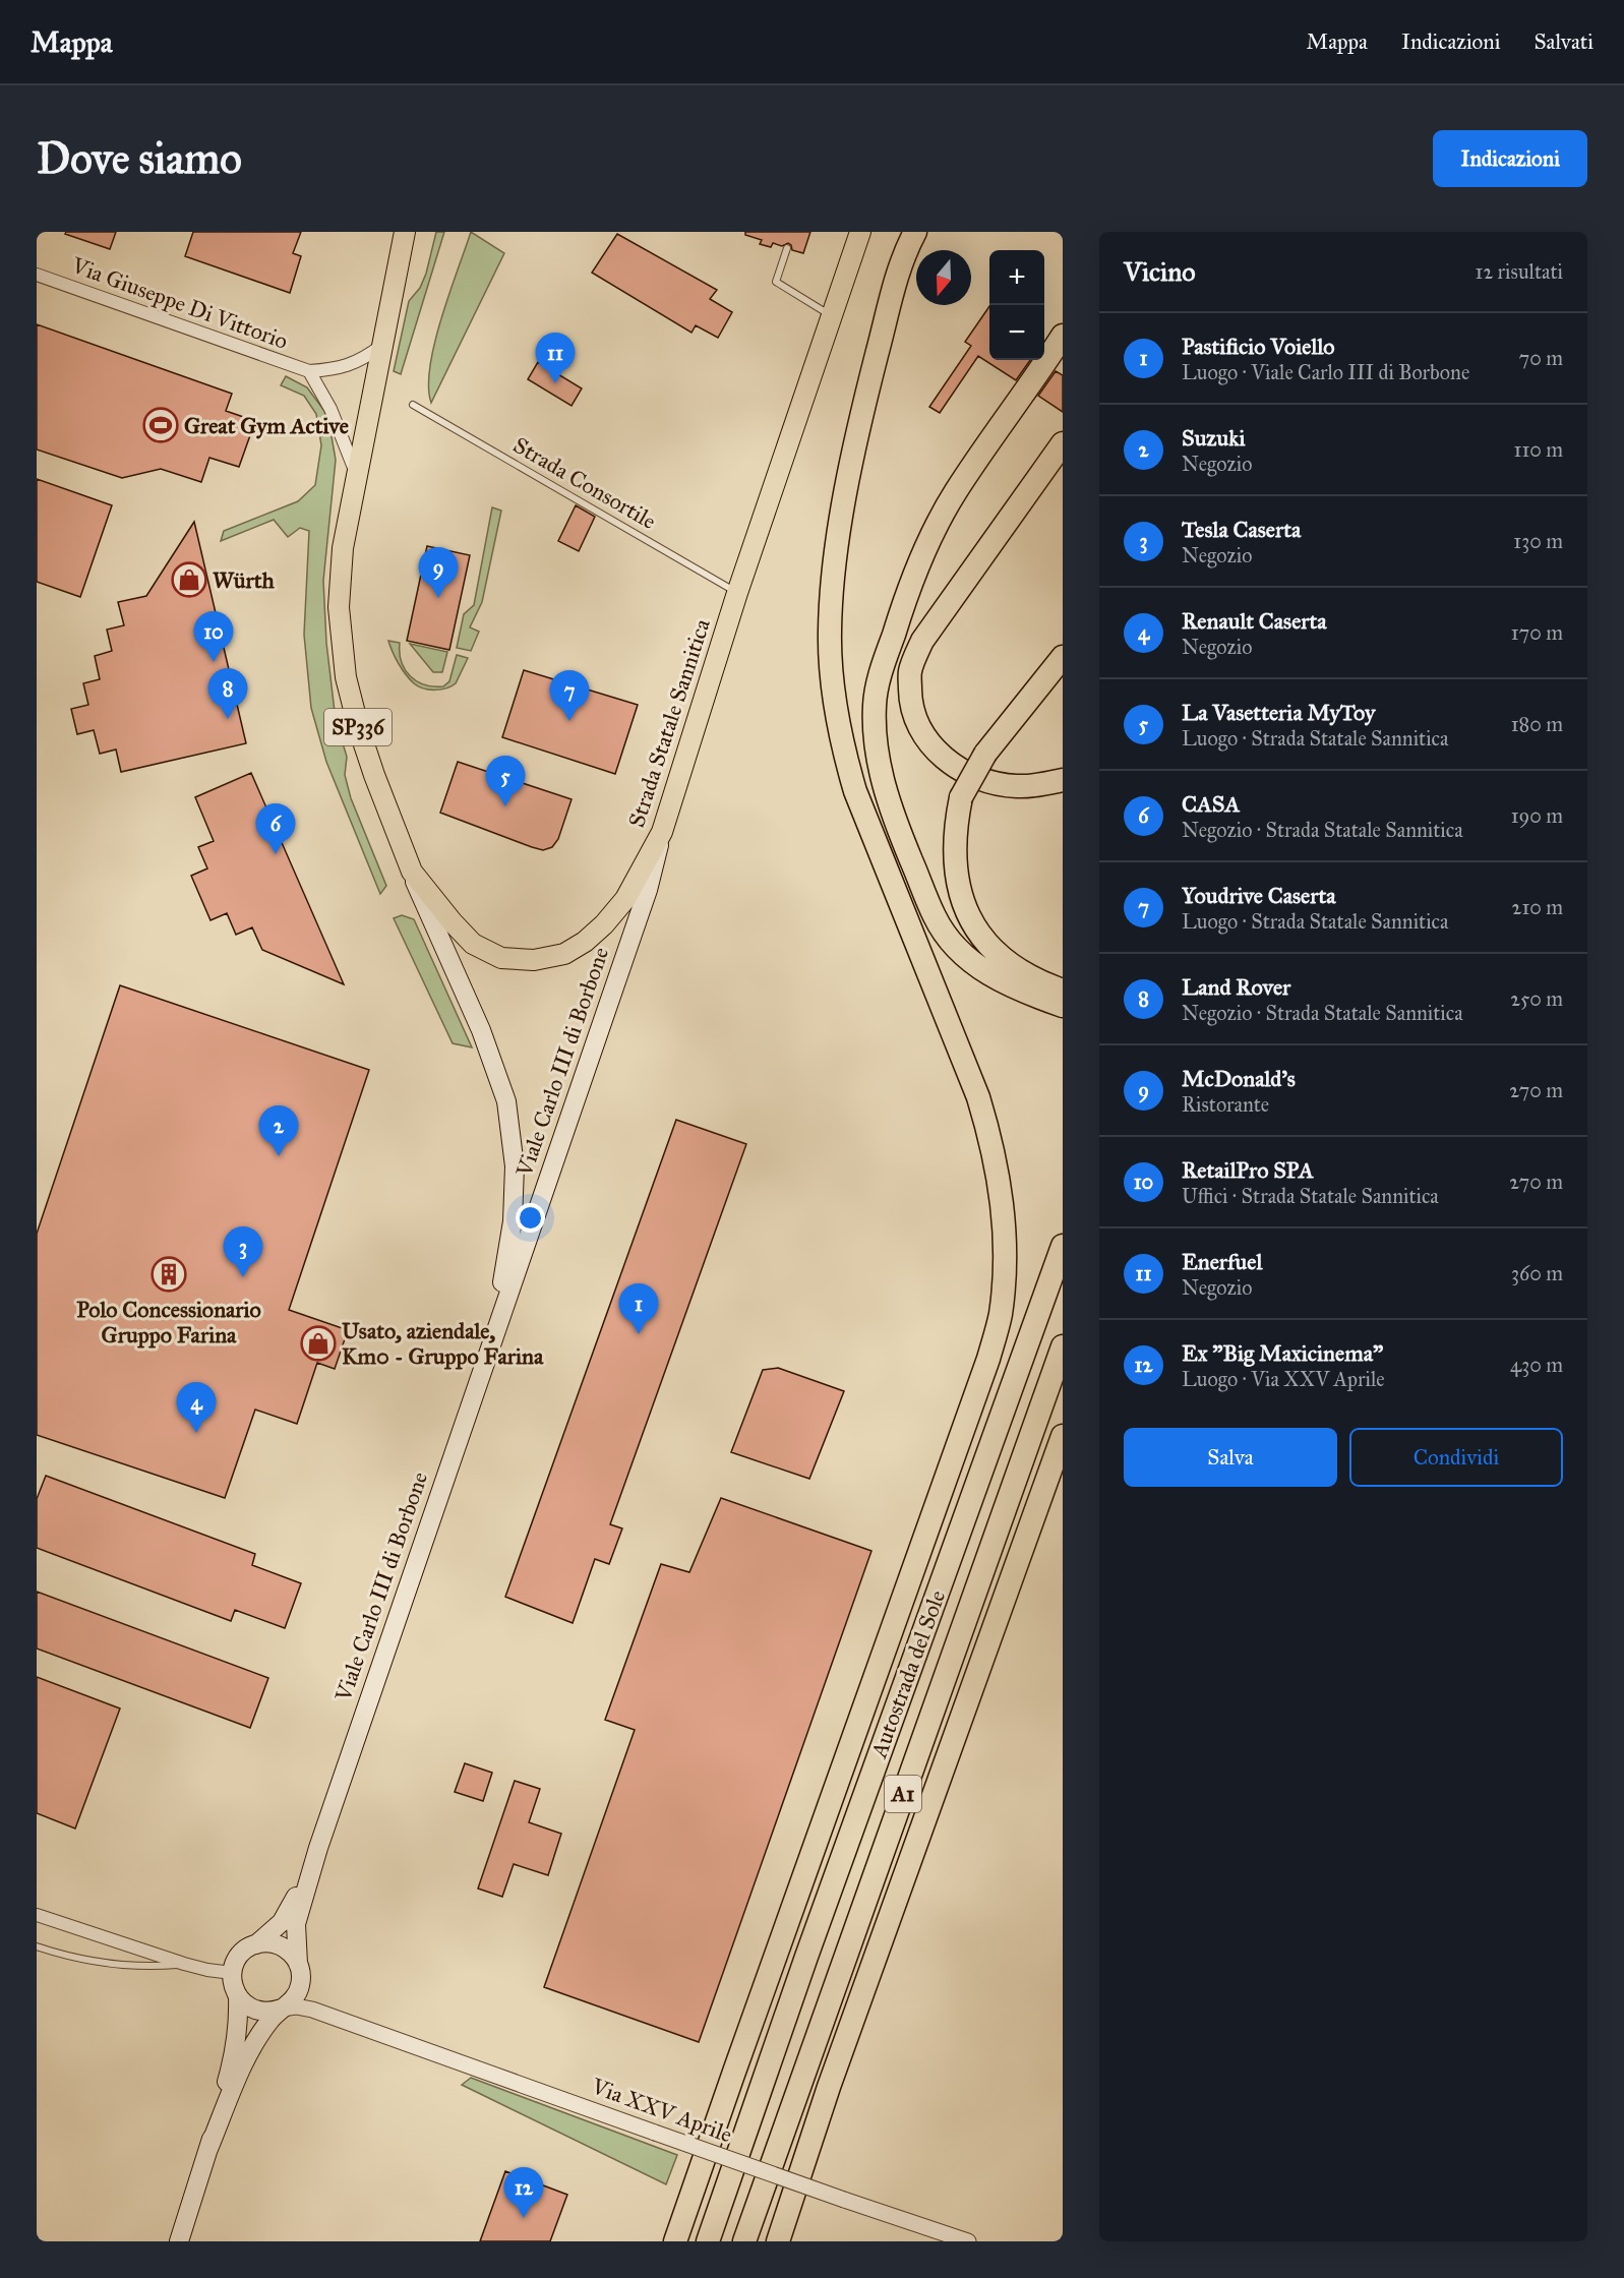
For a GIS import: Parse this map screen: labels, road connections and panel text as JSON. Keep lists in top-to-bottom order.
{
  "streets": {
    "highway": ["Autostrada del Sole", "A1"],
    "main road": ["Strada Statale Sannitica", "SP336", "Viale Carlo III di Borbone"],
    "street": ["Via Giuseppe Di Vittorio", "Via XXV Aprile"],
    "lane": ["Strada Consortile"]
  },
  "crossings": [
    ["Via Giuseppe Di Vittorio", "Strada Statale Sannitica"],
    ["Strada Consortile", "Strada Statale Sannitica"],
    ["Strada Statale Sannitica", "Viale Carlo III di Borbone"],
    ["Viale Carlo III di Borbone", "Via XXV Aprile"]
  ],
  "places": {
    "sports": ["Great Gym Active"],
    "shop": ["Würth", "Usato, aziendale, Km0 - Gruppo Farina"],
    "building": ["Polo Concessionario Gruppo Farina"]
  },
  "north": "bottom",
  "page": {
    "header": "Mappa",
    "nav": ["Mappa", "Indicazioni", "Salvati"],
    "buttons": [
      "Indicazioni",
      ["Salva", "Condividi"]
    ],
    "title": "Dove siamo",
    "heading": ["Vicino", "12 risultati"],
    "map_buttons": ["+", "−"],
    "list": [
      {
        "mark": "1",
        "name": "Pastificio Voiello",
        "note": "Luogo · Viale Carlo III di Borbone",
        "value": "70 m"
      },
      {
        "mark": "2",
        "name": "Suzuki",
        "note": "Negozio",
        "value": "110 m"
      },
      {
        "mark": "3",
        "name": "Tesla Caserta",
        "note": "Negozio",
        "value": "130 m"
      },
      {
        "mark": "4",
        "name": "Renault Caserta",
        "note": "Negozio",
        "value": "170 m"
      },
      {
        "mark": "5",
        "name": "La Vasetteria MyToy",
        "note": "Luogo · Strada Statale Sannitica",
        "value": "180 m"
      },
      {
        "mark": "6",
        "name": "CASA",
        "note": "Negozio · Strada Statale Sannitica",
        "value": "190 m"
      },
      {
        "mark": "7",
        "name": "Youdrive Caserta",
        "note": "Luogo · Strada Statale Sannitica",
        "value": "210 m"
      },
      {
        "mark": "8",
        "name": "Land Rover",
        "note": "Negozio · Strada Statale Sannitica",
        "value": "250 m"
      },
      {
        "mark": "9",
        "name": "McDonald's",
        "note": "Ristorante",
        "value": "270 m"
      },
      {
        "mark": "10",
        "name": "RetailPro SPA",
        "note": "Uffici · Strada Statale Sannitica",
        "value": "270 m"
      },
      {
        "mark": "11",
        "name": "Enerfuel",
        "note": "Negozio",
        "value": "360 m"
      },
      {
        "mark": "12",
        "name": "Ex \"Big Maxicinema\"",
        "note": "Luogo · Via XXV Aprile",
        "value": "430 m"
      }
    ],
    "pins": [
      "11",
      "9",
      "10",
      "8",
      "7",
      "5",
      "6",
      "2",
      "3",
      "1",
      "4",
      "12"
    ]
  }
}
